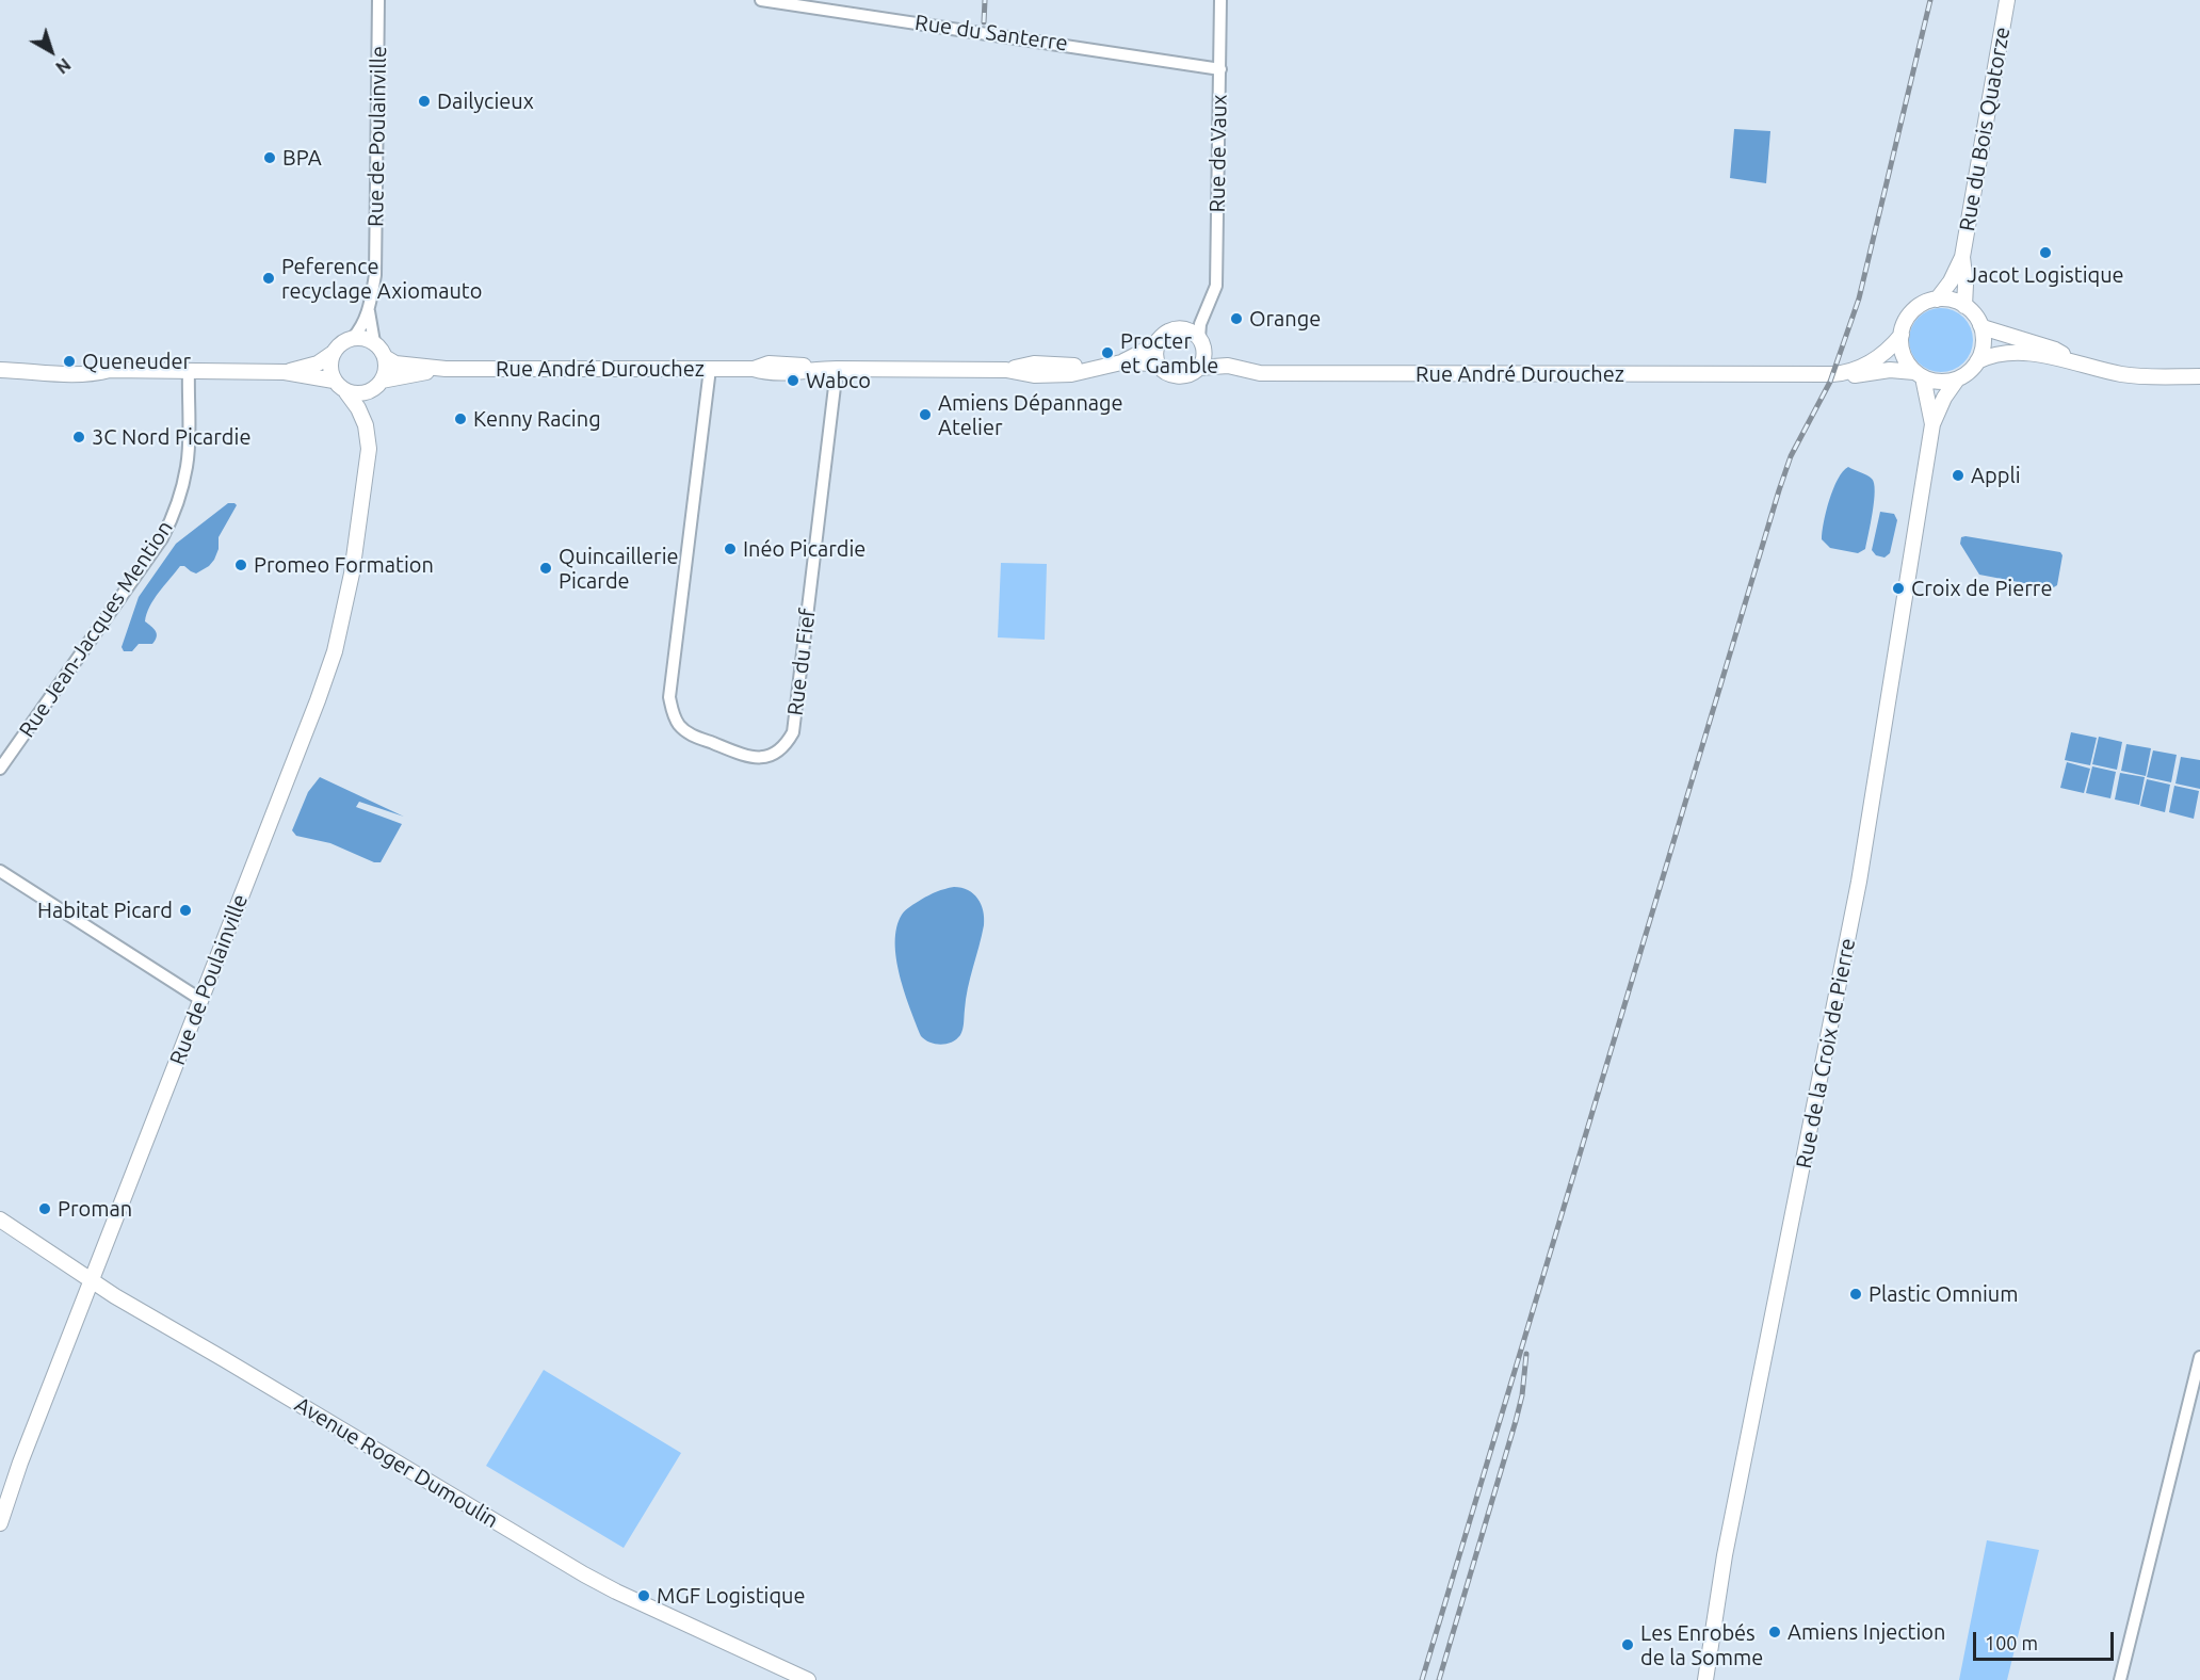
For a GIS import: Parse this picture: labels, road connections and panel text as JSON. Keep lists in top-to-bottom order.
{
  "streets": {
    "main road": [
      "Rue du Bois Quatorze",
      "Rue de Poulainville",
      "Rue André Durouchez",
      "Rue de la Croix de Pierre",
      "Avenue Roger Dumoulin"
    ],
    "street": [
      "Rue du Santerre",
      "Rue de Vaux",
      "Rue Jean-Jacques Mention",
      "Rue du Fief"
    ]
  },
  "crossings": [
    ["Rue du Santerre", "Rue de Vaux"],
    ["Rue du Bois Quatorze", "Rue André Durouchez"],
    ["Rue du Bois Quatorze", "Rue de la Croix de Pierre"],
    ["Rue de Poulainville", "Rue André Durouchez"],
    ["Rue de Poulainville", "Avenue Roger Dumoulin"],
    ["Rue de Vaux", "Rue André Durouchez"],
    ["Rue André Durouchez", "Rue du Fief"],
    ["Rue André Durouchez", "Rue de la Croix de Pierre"]
  ],
  "places": [
    "Dailycieux",
    "BPA",
    "Jacot Logistique",
    "Peference recyclage Axiomauto",
    "Orange",
    "Procter et Gamble",
    "Queneuder",
    "Wabco",
    "Amiens Dépannage Atelier",
    "Kenny Racing",
    "3C Nord Picardie",
    "Appli",
    "Inéo Picardie",
    "Promeo Formation",
    "Quincaillerie Picarde",
    "Croix de Pierre",
    "Habitat Picard",
    "Proman",
    "Plastic Omnium",
    "MGF Logistique",
    "Amiens Injection",
    "Les Enrobés de la Somme"
  ],
  "scale_bar": "100 m",
  "north": "bottom right"
}
